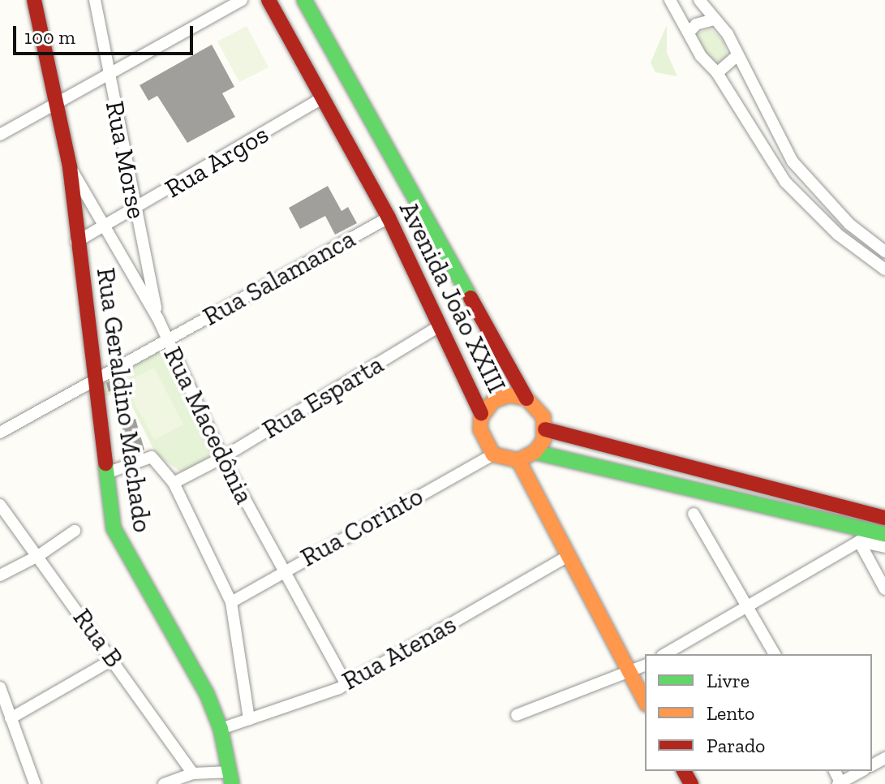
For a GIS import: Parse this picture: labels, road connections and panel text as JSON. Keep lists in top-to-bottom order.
{
  "streets": {
    "street": [
      "Rua Morse",
      "Rua Argos",
      "Rua Salamanca",
      "Avenida João XXIII",
      "Rua Esparta",
      "Rua Geraldino Machado",
      "Rua Macedônia",
      "Rua Corinto",
      "Rua B",
      "Rua Atenas"
    ]
  },
  "crossings": [
    ["Rua Morse", "Rua Argos"],
    ["Rua Morse", "Rua Macedônia"],
    ["Rua Argos", "Avenida João XXIII"],
    ["Rua Argos", "Rua Geraldino Machado"],
    ["Rua Argos", "Rua Macedônia"],
    ["Rua Salamanca", "Avenida João XXIII"],
    ["Rua Salamanca", "Rua Geraldino Machado"],
    ["Rua Salamanca", "Rua Macedônia"],
    ["Avenida João XXIII", "Rua Esparta"],
    ["Avenida João XXIII", "Rua Corinto"],
    ["Rua Esparta", "Rua Macedônia"],
    ["Rua Geraldino Machado", "Rua Macedônia"],
    ["Rua Geraldino Machado", "Rua Atenas"],
    ["Rua Macedônia", "Rua Corinto"],
    ["Rua Macedônia", "Rua Atenas"]
  ],
  "legend": ["Livre", "Lento", "Parado"],
  "scale_bar": "100 m"
}
